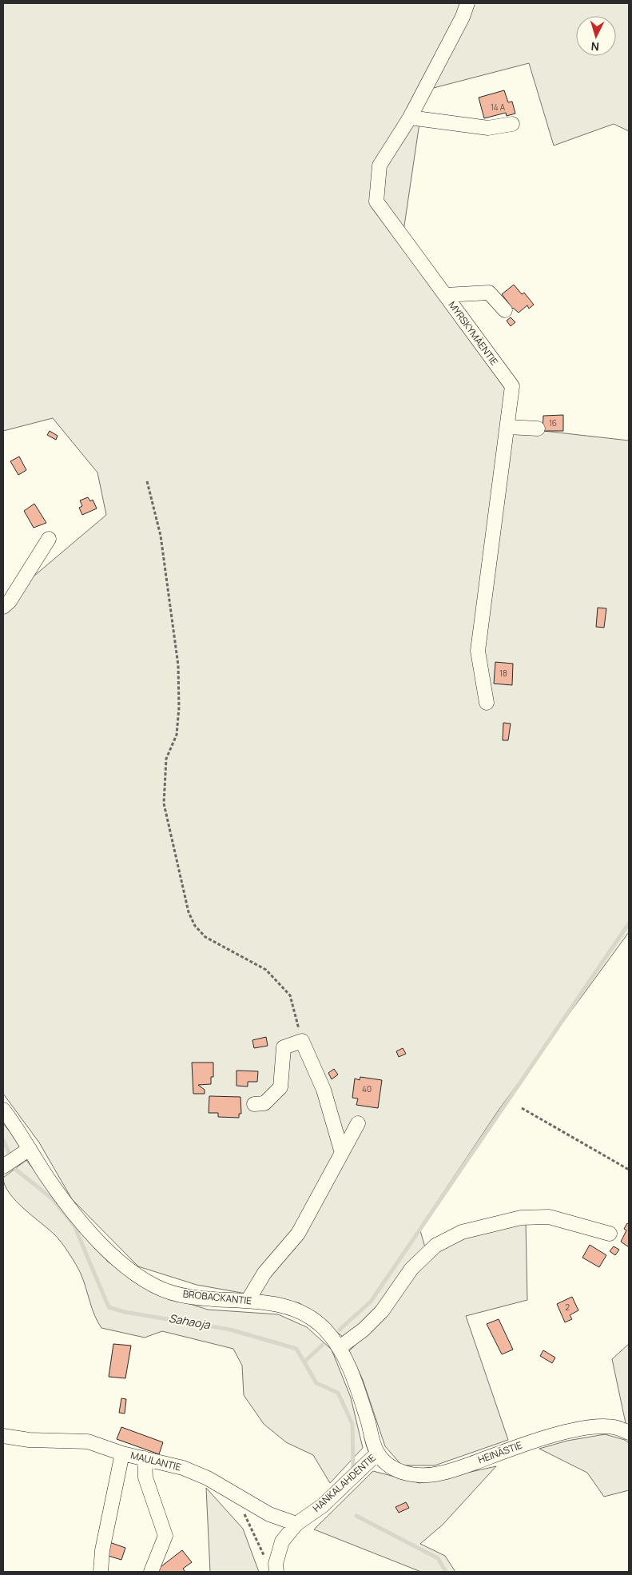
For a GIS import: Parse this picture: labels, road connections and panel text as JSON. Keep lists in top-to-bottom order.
{
  "streets": {
    "street": [
      "MYRSKYMÄENTIE",
      "BROBACKANTIE",
      "HEINÄSTIE",
      "MAULANTIE",
      "HANKALAHDENTIE"
    ]
  },
  "crossings": [
    ["BROBACKANTIE", "HEINÄSTIE"],
    ["BROBACKANTIE", "HANKALAHDENTIE"],
    ["HEINÄSTIE", "HANKALAHDENTIE"],
    ["MAULANTIE", "HANKALAHDENTIE"]
  ],
  "water": ["Sahaoja"],
  "house_numbers": [
    "14 A",
    "16",
    "18",
    "40",
    "2"
  ],
  "north": "bottom"
}
